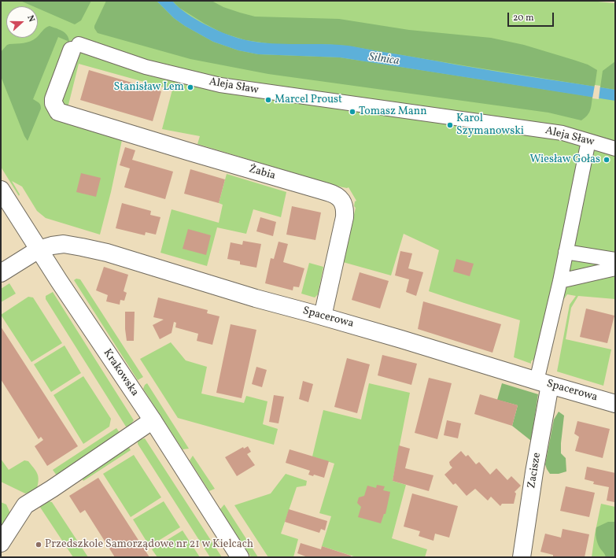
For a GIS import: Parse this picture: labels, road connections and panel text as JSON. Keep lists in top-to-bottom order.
{
  "streets": {
    "street": [
      "Aleja Sław",
      "Żabia",
      "Spacerowa",
      "Krakowska",
      "Zacisze"
    ]
  },
  "crossings": [
    ["Aleja Sław", "Żabia"],
    ["Żabia", "Spacerowa"],
    ["Spacerowa", "Krakowska"],
    ["Spacerowa", "Zacisze"]
  ],
  "water": ["Silnica"],
  "places": [
    "Stanisław Lem",
    "Marcel Proust",
    "Tomasz Mann",
    "Karol Szymanowski",
    "Wiesław Gołas",
    "Przedszkole Samorządowe nr 21 w Kielcach"
  ],
  "scale_bar": "20 m",
  "north": "right"
}
